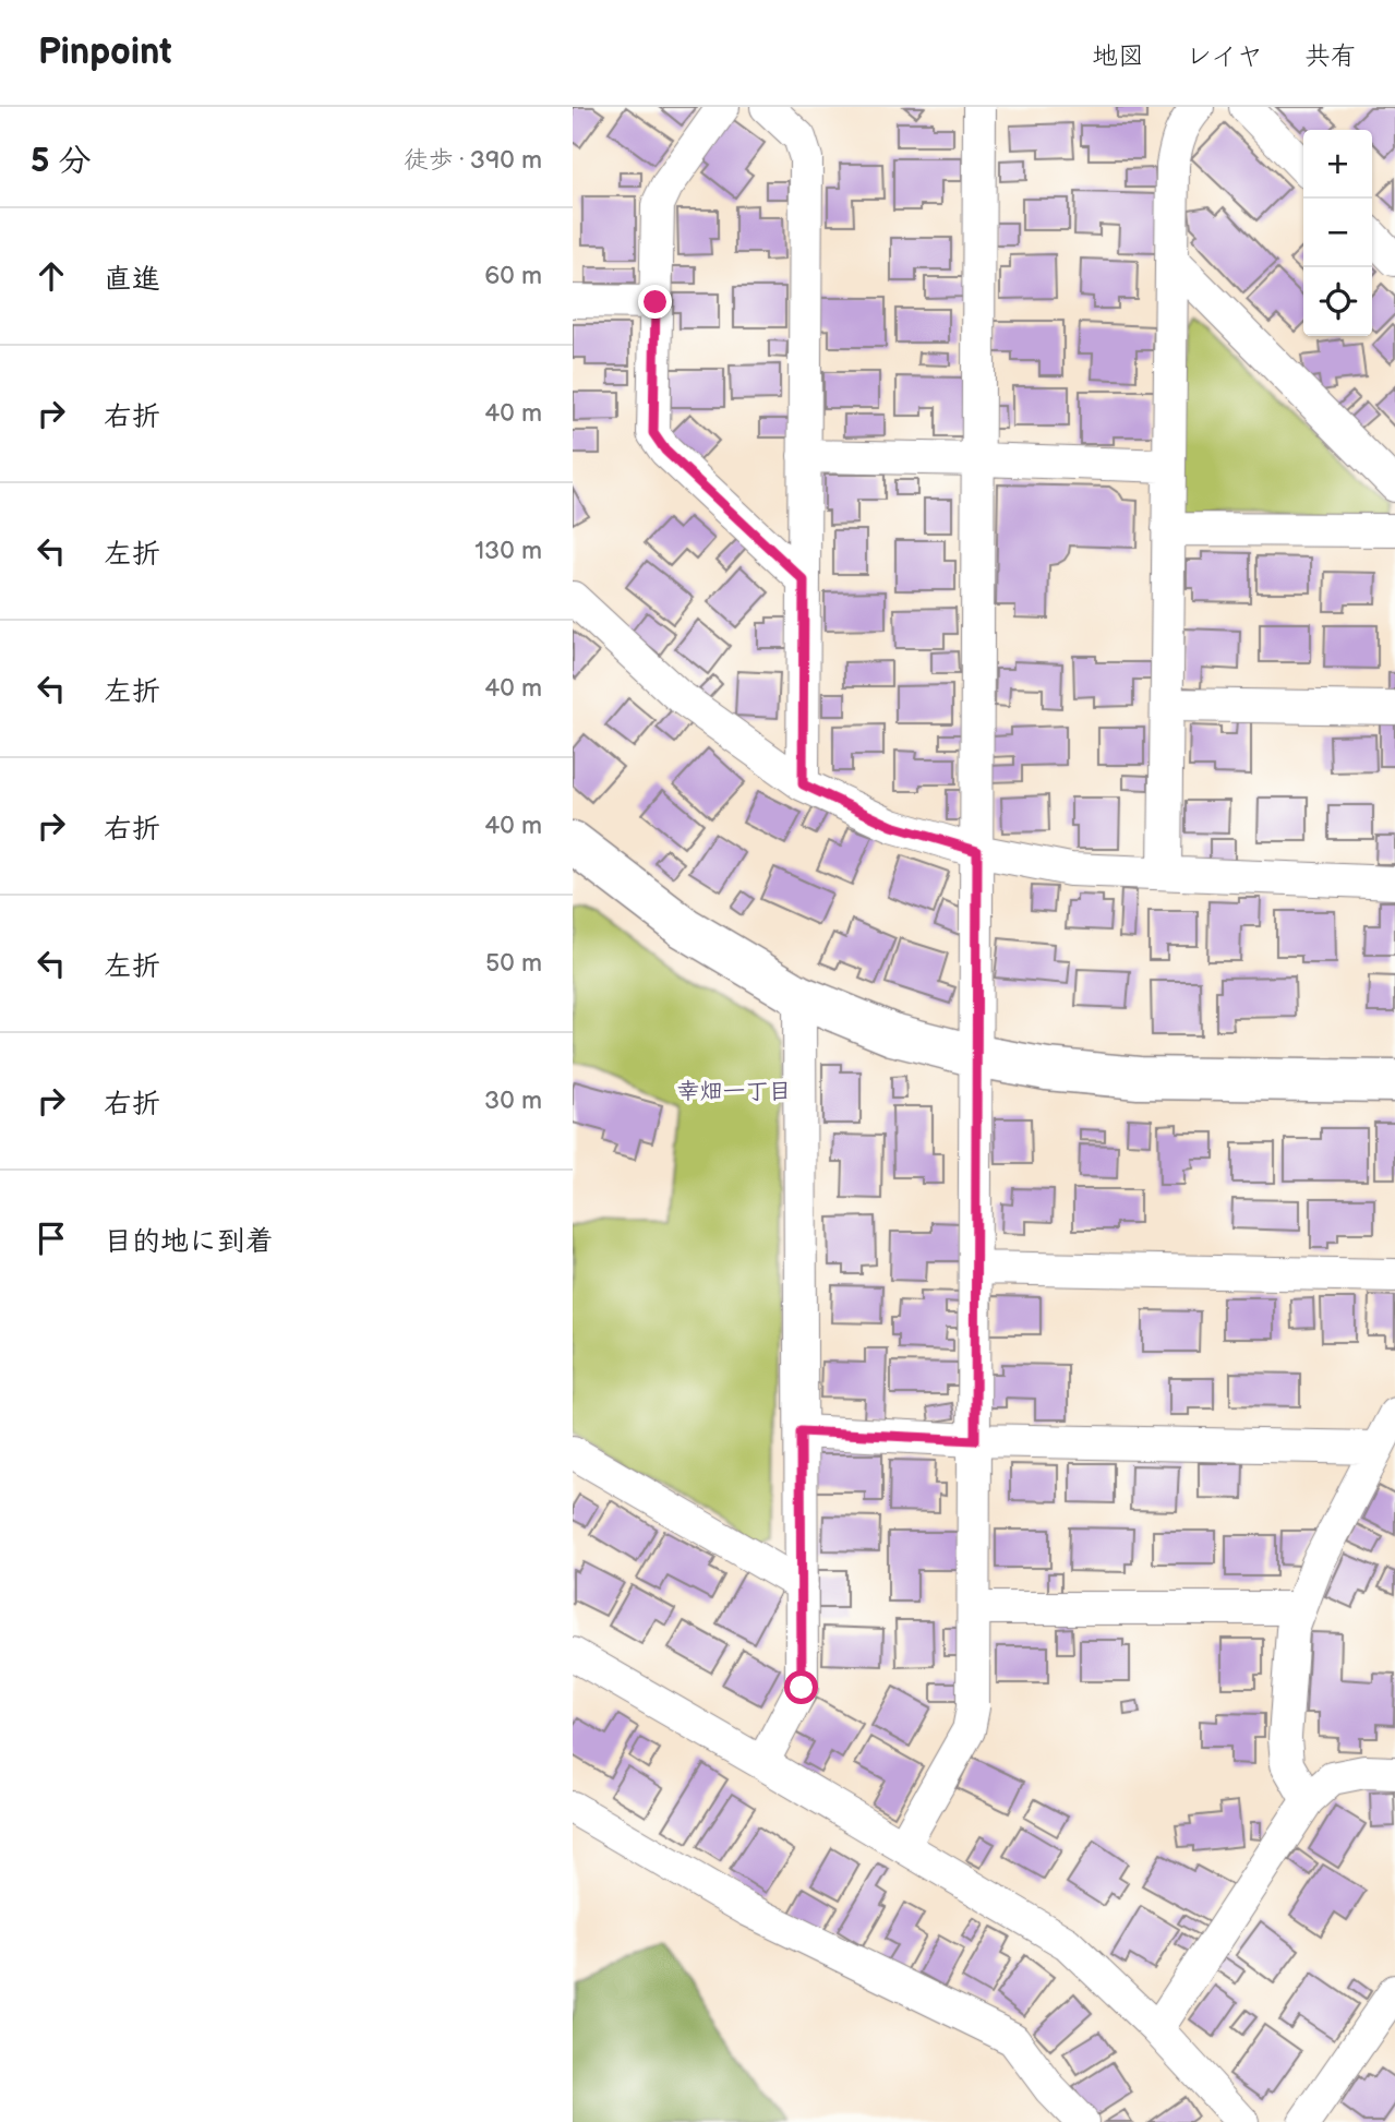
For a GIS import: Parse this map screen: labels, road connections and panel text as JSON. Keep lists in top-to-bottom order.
{
  "districts": ["幸畑一丁目"],
  "page": {
    "header": "Pinpoint",
    "nav": ["地図", "レイヤ", "共有"],
    "heading": ["5 分", "徒歩 · 390 m"],
    "map_buttons": ["+", "−"],
    "list": [
      ["直進", "60 m"],
      ["右折", "40 m"],
      ["左折", "130 m"],
      ["左折", "40 m"],
      ["右折", "40 m"],
      ["左折", "50 m"],
      ["右折", "30 m"],
      "目的地に到着"
    ]
  }
}
